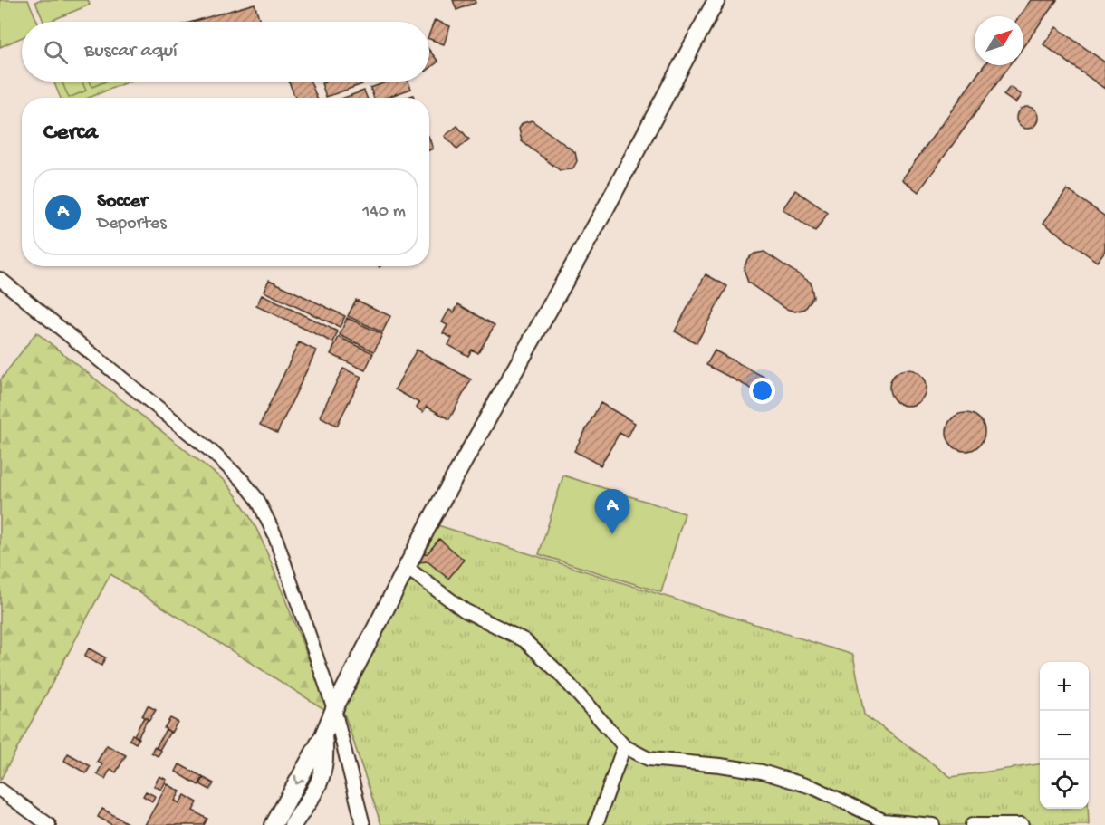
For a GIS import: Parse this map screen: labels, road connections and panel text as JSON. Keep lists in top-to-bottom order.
{
  "north": "top right",
  "page": {
    "search": "Buscar aquí",
    "heading": "Cerca",
    "list": [
      {
        "mark": "A",
        "name": "Soccer",
        "note": "Deportes",
        "value": "140 m"
      }
    ],
    "pins": "A",
    "map_buttons": ["+", "−"]
  }
}
